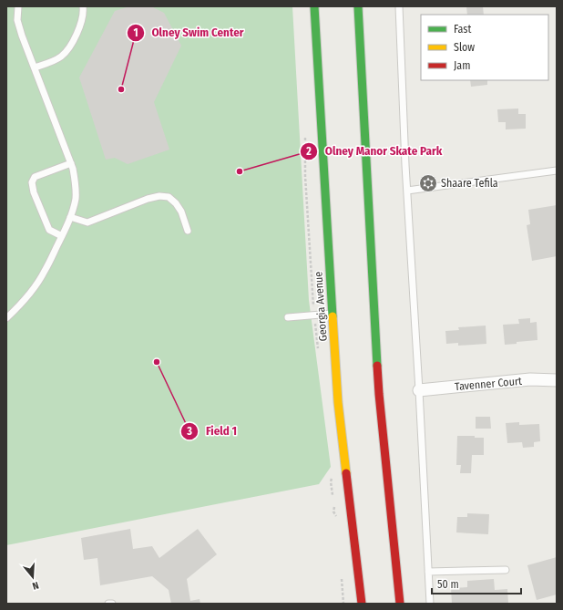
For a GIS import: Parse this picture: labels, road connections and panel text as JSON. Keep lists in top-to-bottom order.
{
  "streets": {
    "main road": ["Georgia Avenue"],
    "street": ["Tavenner Court"]
  },
  "places": {
    "other": ["Olney Swim Center", "Olney Manor Skate Park", "Field 1"],
    "synagogue": ["Shaare Tefila"]
  },
  "legend": ["Fast", "Slow", "Jam"],
  "scale_bar": "50 m",
  "north": "bottom"
}
